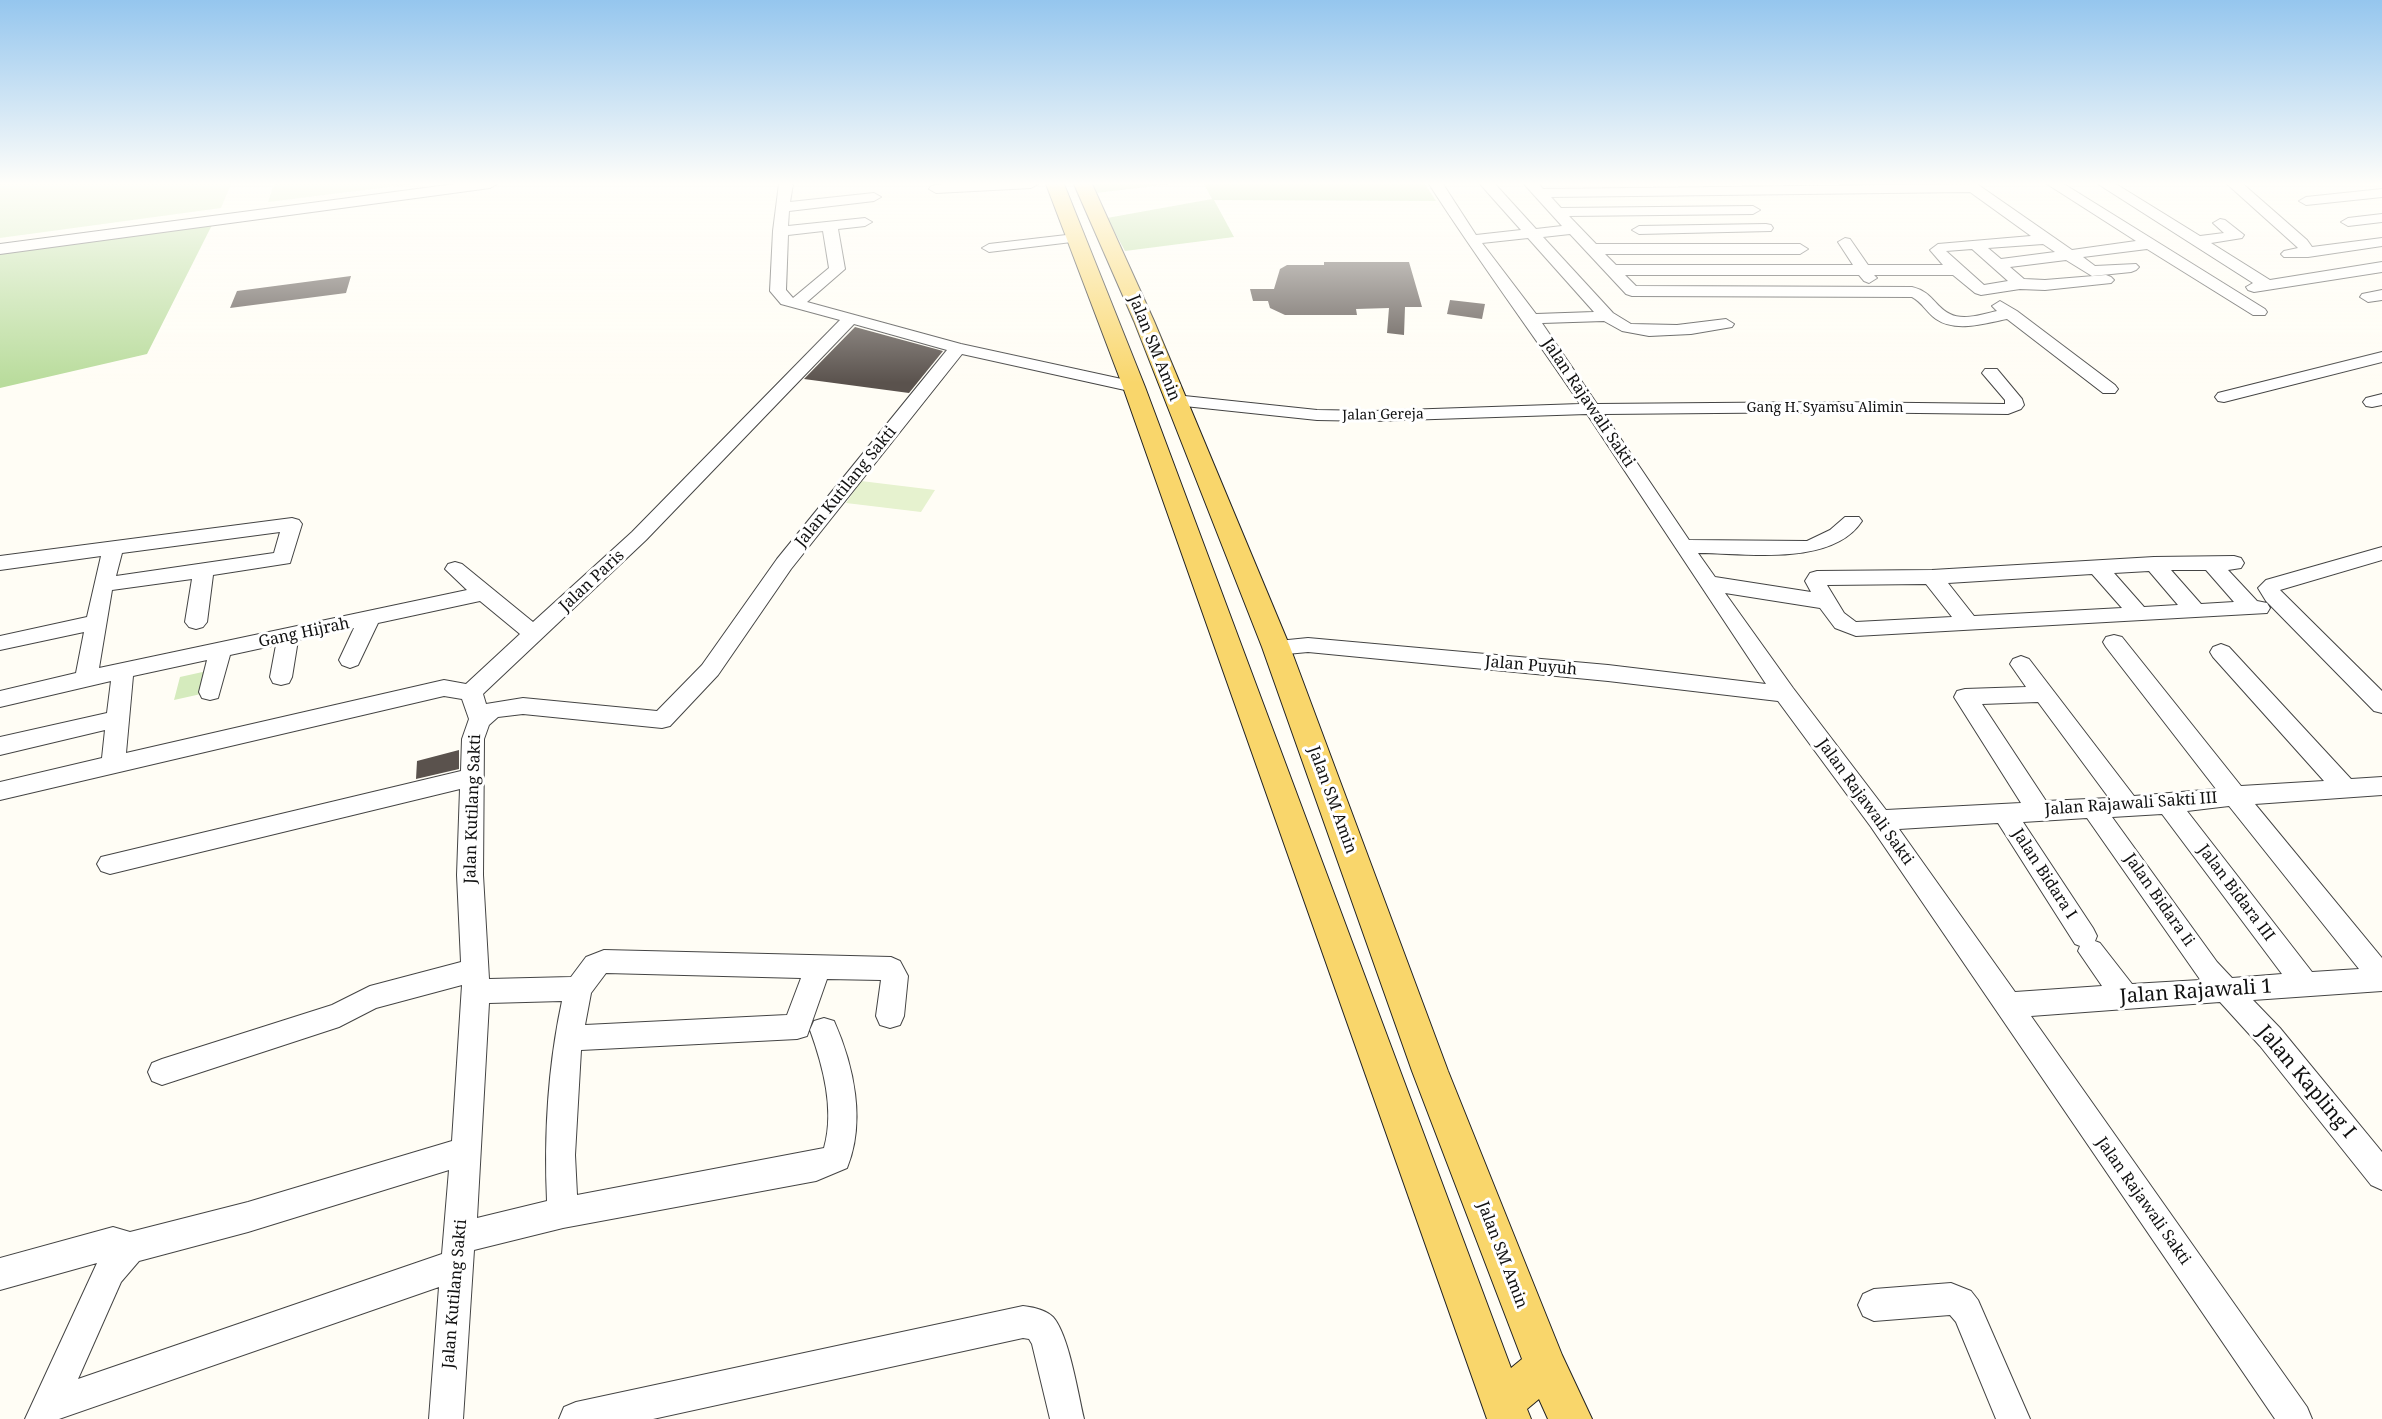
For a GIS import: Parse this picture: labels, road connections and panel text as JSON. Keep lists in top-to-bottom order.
{
  "streets": {
    "main road": ["Jalan SM Amin"],
    "street": [
      "Jalan Rajawali Sakti",
      "Gang H. Syamsu Alimin",
      "Jalan Gereja",
      "Jalan Kutilang Sakti",
      "Jalan Paris",
      "Gang Hijrah",
      "Jalan Puyuh",
      "Jalan Rajawali Sakti III",
      "Jalan Bidara I",
      "Jalan Bidara III",
      "Jalan Bidara Ii",
      "Jalan Rajawali 1",
      "Jalan Kapling I"
    ]
  },
  "crossings": [
    ["Jalan SM Amin", "Jalan Gereja"],
    ["Jalan SM Amin", "Jalan Puyuh"],
    ["Jalan Rajawali Sakti", "Gang H. Syamsu Alimin"],
    ["Jalan Rajawali Sakti", "Jalan Gereja"],
    ["Jalan Rajawali Sakti", "Jalan Puyuh"],
    ["Jalan Rajawali Sakti", "Jalan Rajawali Sakti III"],
    ["Jalan Rajawali Sakti", "Jalan Rajawali 1"],
    ["Gang H. Syamsu Alimin", "Jalan Gereja"],
    ["Jalan Rajawali Sakti III", "Jalan Bidara I"],
    ["Jalan Rajawali Sakti III", "Jalan Bidara III"],
    ["Jalan Rajawali Sakti III", "Jalan Bidara Ii"],
    ["Jalan Bidara I", "Jalan Rajawali 1"],
    ["Jalan Bidara III", "Jalan Rajawali 1"],
    ["Jalan Bidara Ii", "Jalan Rajawali 1"],
    ["Jalan Bidara Ii", "Jalan Kapling I"],
    ["Jalan Rajawali 1", "Jalan Kapling I"]
  ]
}
